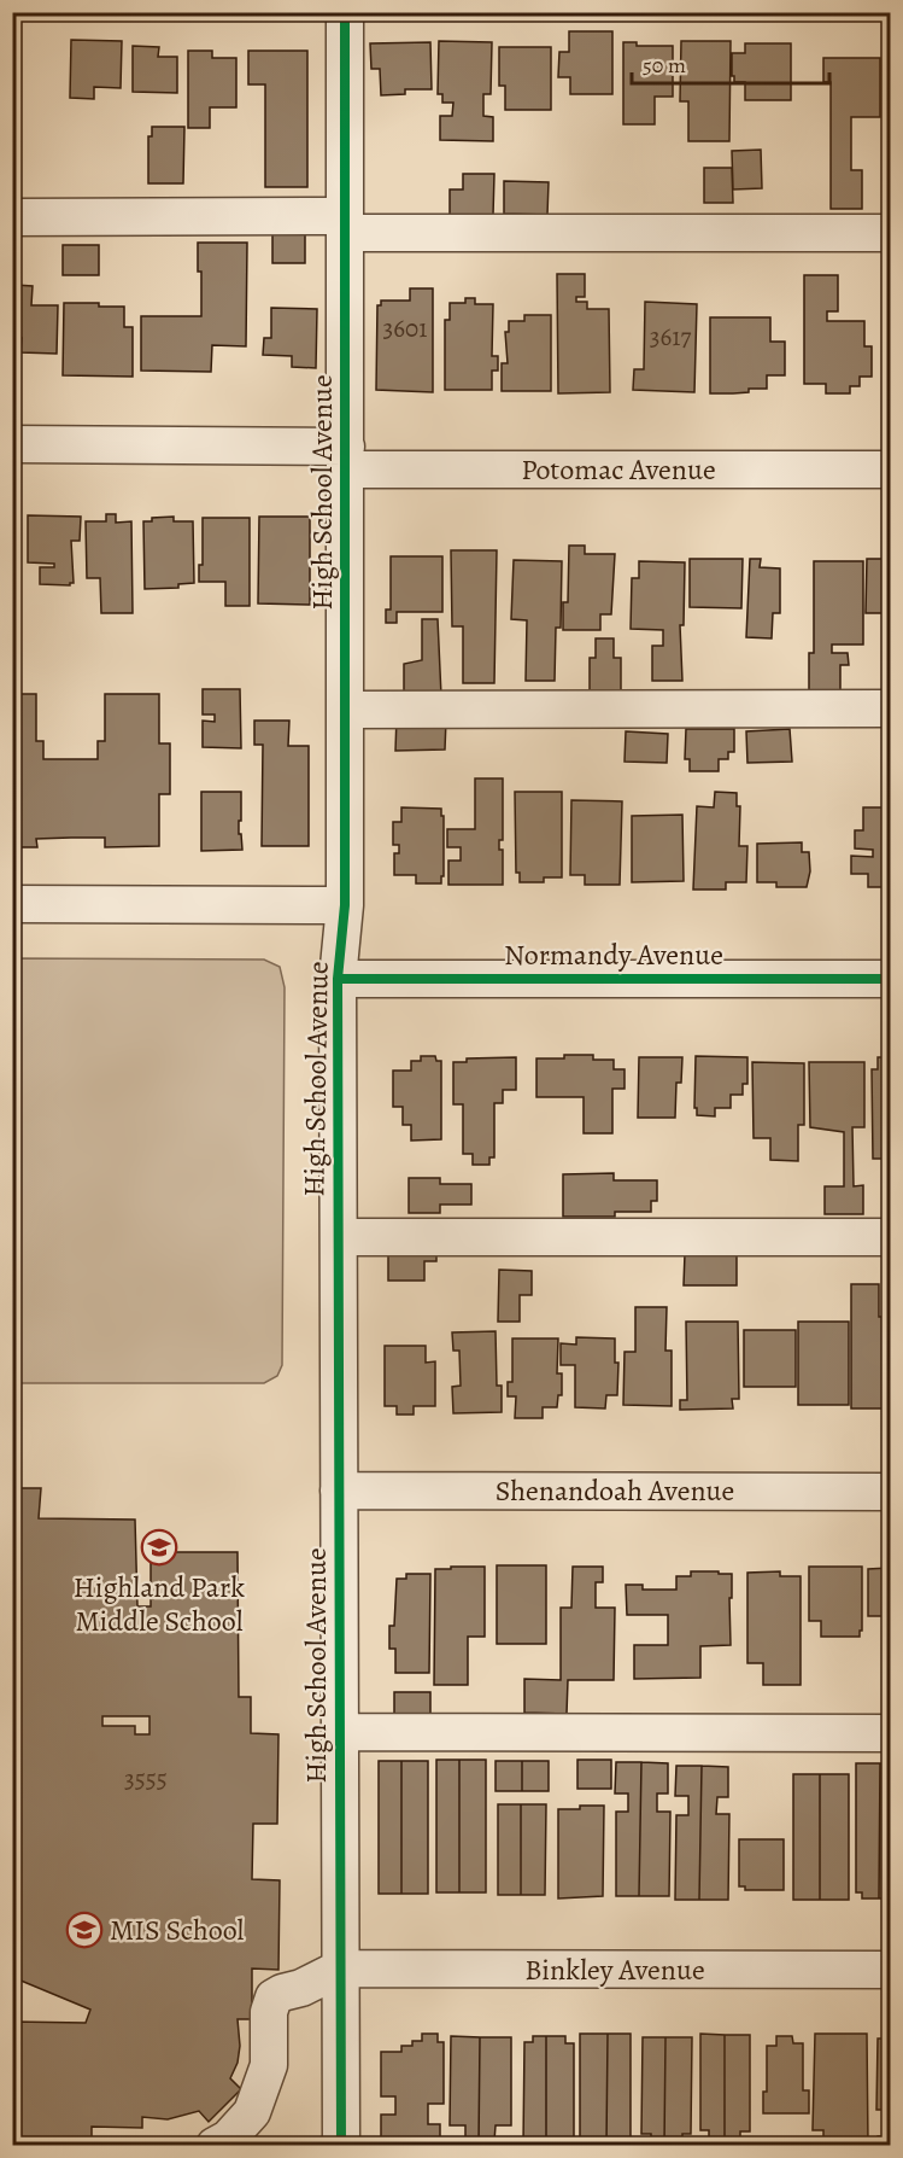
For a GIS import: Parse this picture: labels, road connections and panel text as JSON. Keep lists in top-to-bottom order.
{
  "streets": {
    "street": [
      "Potomac Avenue",
      "High School Avenue",
      "Normandy Avenue",
      "Shenandoah Avenue",
      "Binkley Avenue"
    ]
  },
  "crossings": [
    ["Potomac Avenue", "High School Avenue"],
    ["High School Avenue", "Normandy Avenue"],
    ["High School Avenue", "Shenandoah Avenue"],
    ["High School Avenue", "Binkley Avenue"]
  ],
  "places": {
    "school or university": ["Highland Park Middle School", "MIS School"]
  },
  "house_numbers": ["3601", "3617", "3555"],
  "scale_bar": "50 m"
}
